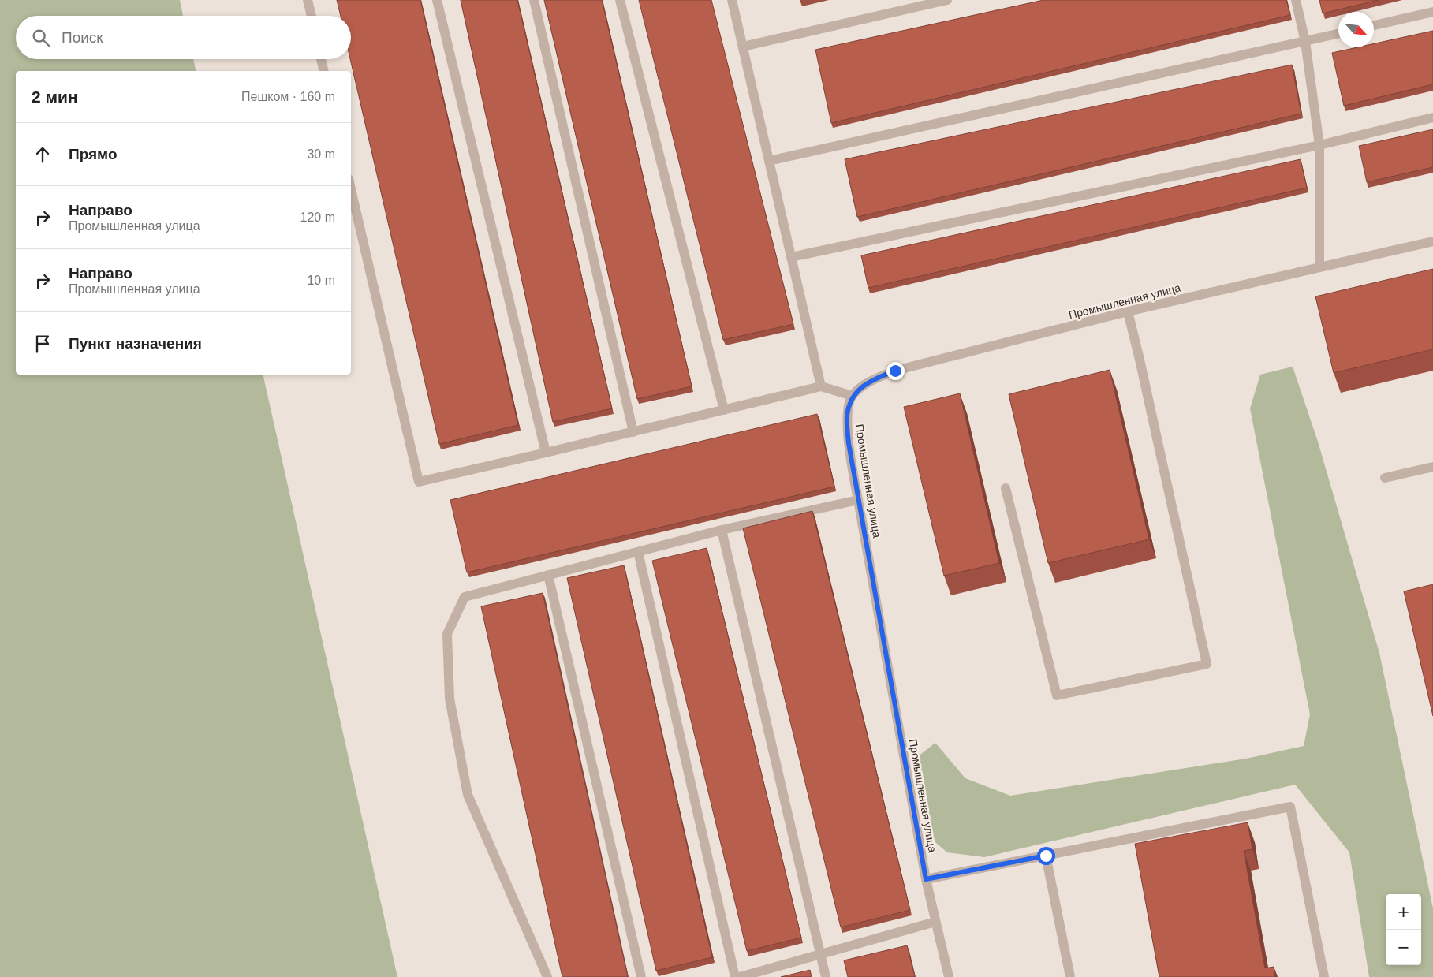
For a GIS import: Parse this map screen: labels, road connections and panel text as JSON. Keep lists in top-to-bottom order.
{
  "streets": {
    "street": ["Промышленная улица"]
  },
  "north": "bottom right",
  "page": {
    "search": "Поиск",
    "heading": ["2 мин", "Пешком · 160 m"],
    "list": [
      ["Прямо", "30 m"],
      ["Направо", "Промышленная улица", "120 m"],
      ["Направо", "Промышленная улица", "10 m"],
      "Пункт назначения"
    ],
    "map_buttons": ["+", "−"]
  }
}
